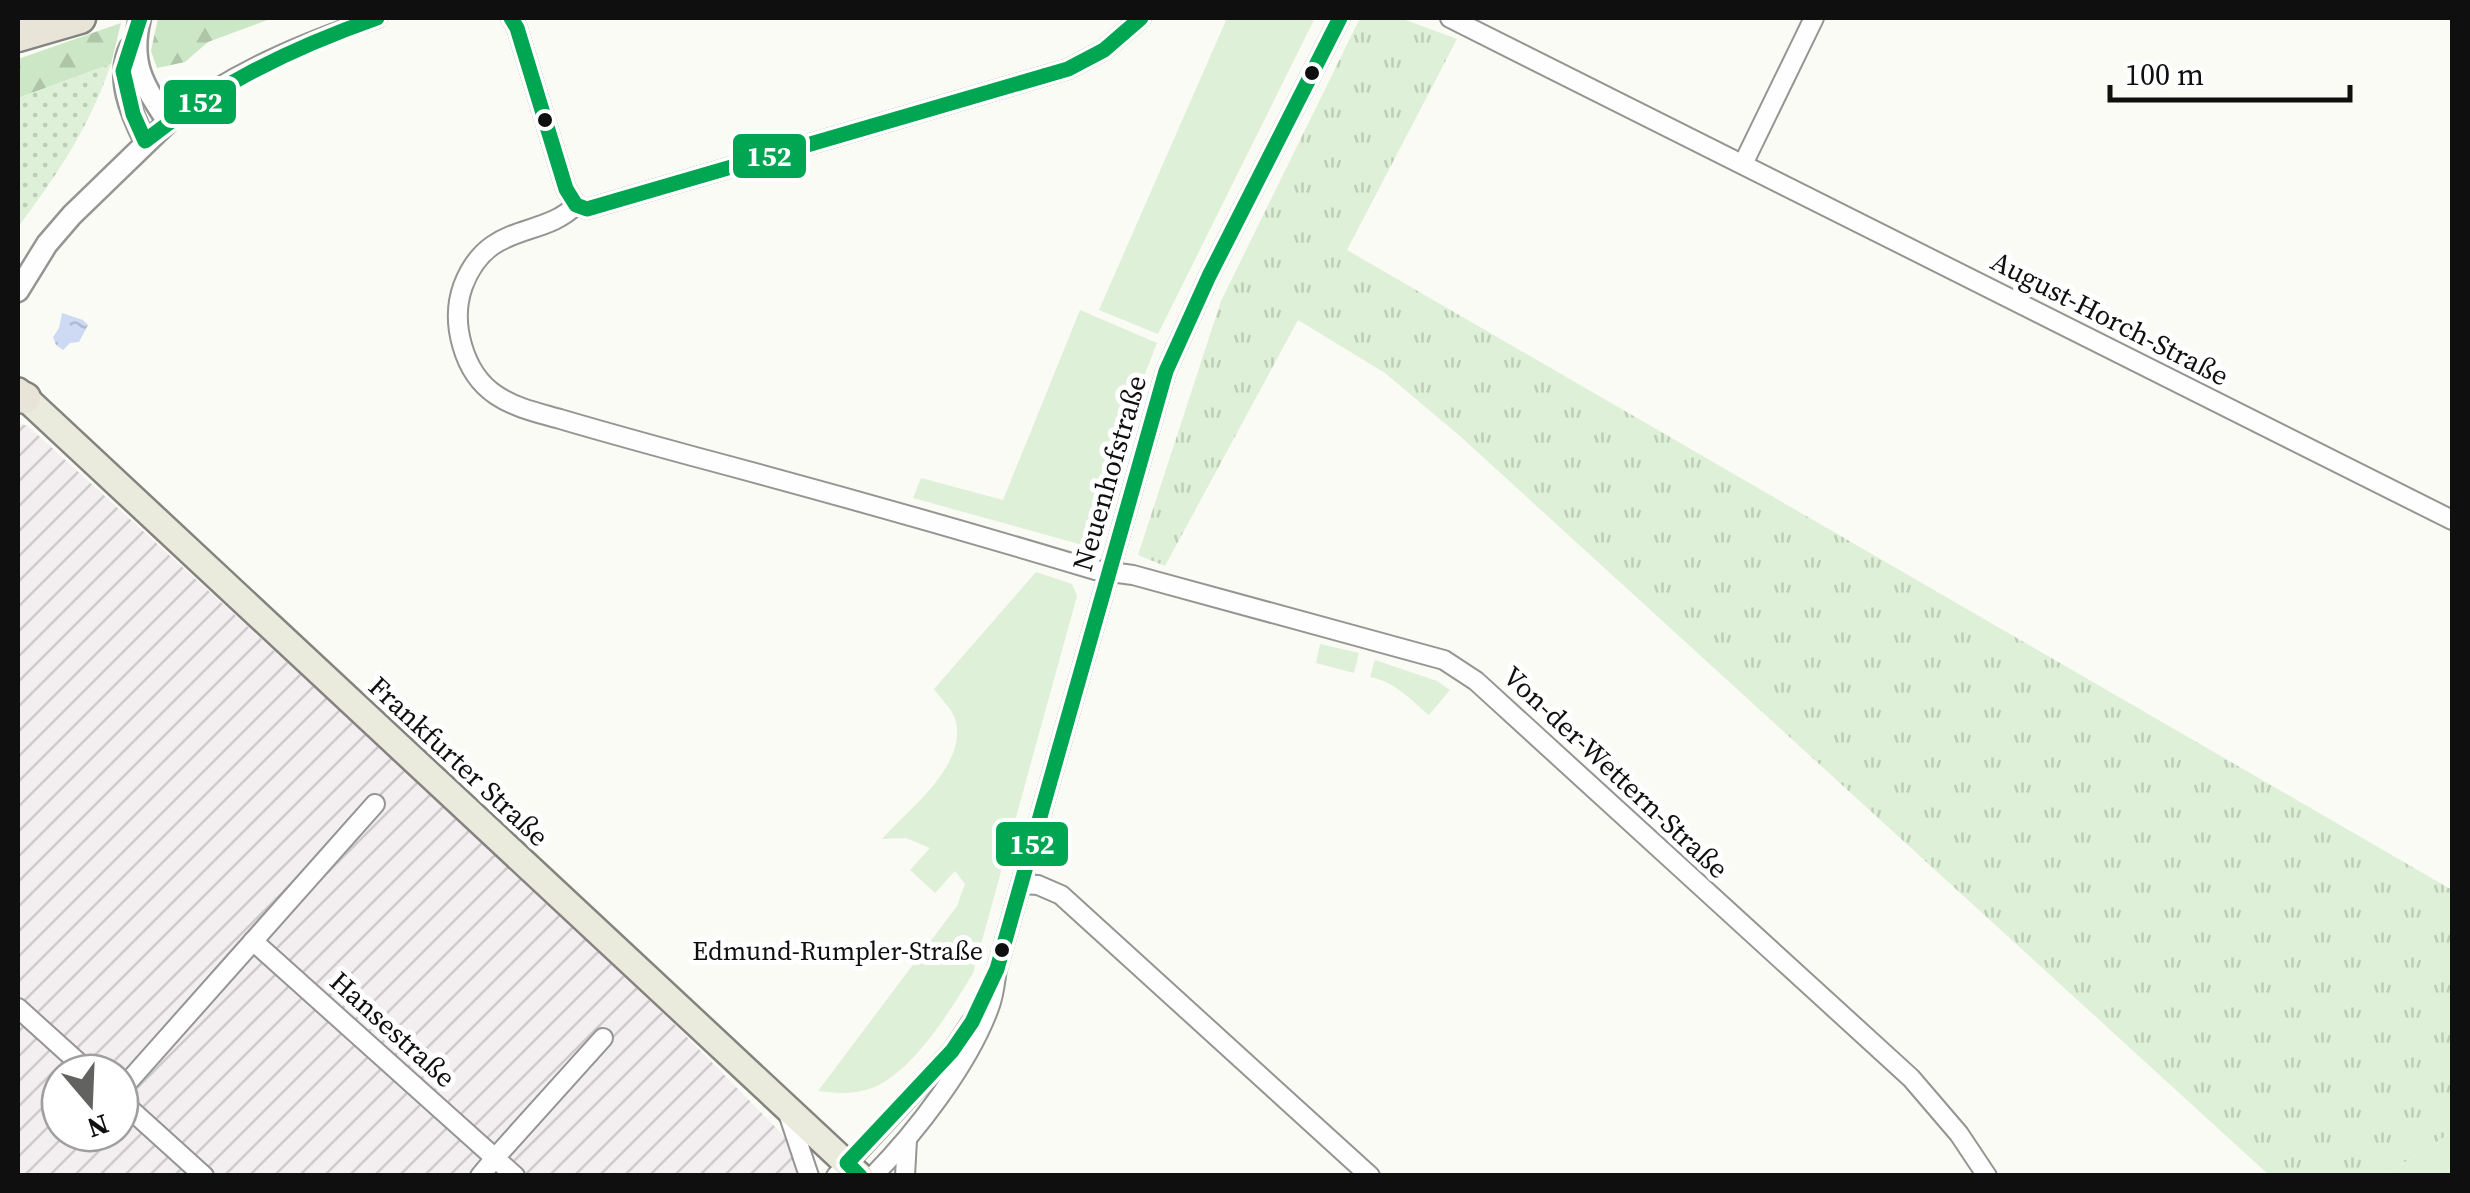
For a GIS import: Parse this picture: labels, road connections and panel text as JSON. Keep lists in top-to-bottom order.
{
  "streets": {
    "main road": ["Frankfurter Straße"],
    "street": [
      "August-Horch-Straße",
      "Neuenhofstraße",
      "Von-der-Wettern-Straße",
      "Hansestraße"
    ]
  },
  "crossings": [
    ["Neuenhofstraße", "Frankfurter Straße"],
    ["Neuenhofstraße", "Von-der-Wettern-Straße"]
  ],
  "places": ["Edmund-Rumpler-Straße"],
  "lines": ["transit line 152"],
  "scale_bar": "100 m",
  "north": "bottom"
}
